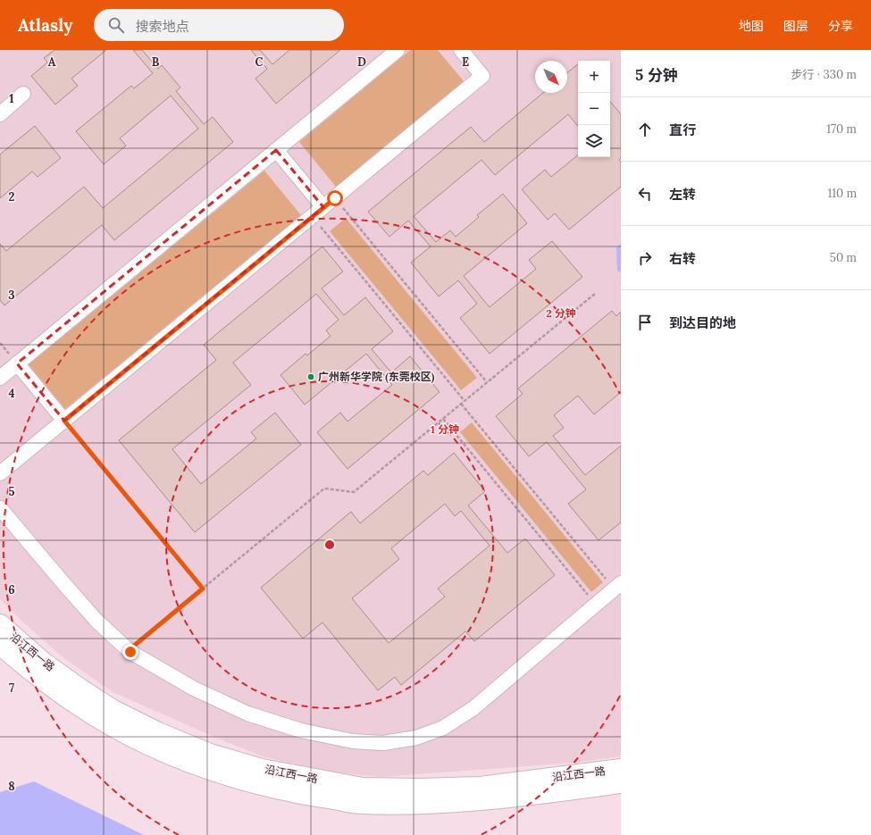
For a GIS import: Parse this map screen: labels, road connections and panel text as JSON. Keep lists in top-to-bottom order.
{
  "streets": {
    "street": ["沿江西一路"]
  },
  "places": ["广州新华学院 (东莞校区)"],
  "north": "bottom right",
  "page": {
    "header": "Atlasly",
    "search": "搜索地点",
    "nav": ["地图", "图层", "分享"],
    "heading": ["5 分钟", "步行 · 330 m"],
    "map_buttons": ["+", "−"],
    "list": [
      ["直行", "170 m"],
      ["左转", "110 m"],
      ["右转", "50 m"],
      "到达目的地"
    ]
  },
  "grid": {
    "columns": [
      "A",
      "B",
      "C",
      "D",
      "E"
    ],
    "rows": [
      "1",
      "2",
      "3",
      "4",
      "5",
      "6",
      "7",
      "8"
    ]
  },
  "rings": ["2 分钟", "1 分钟"]
}
